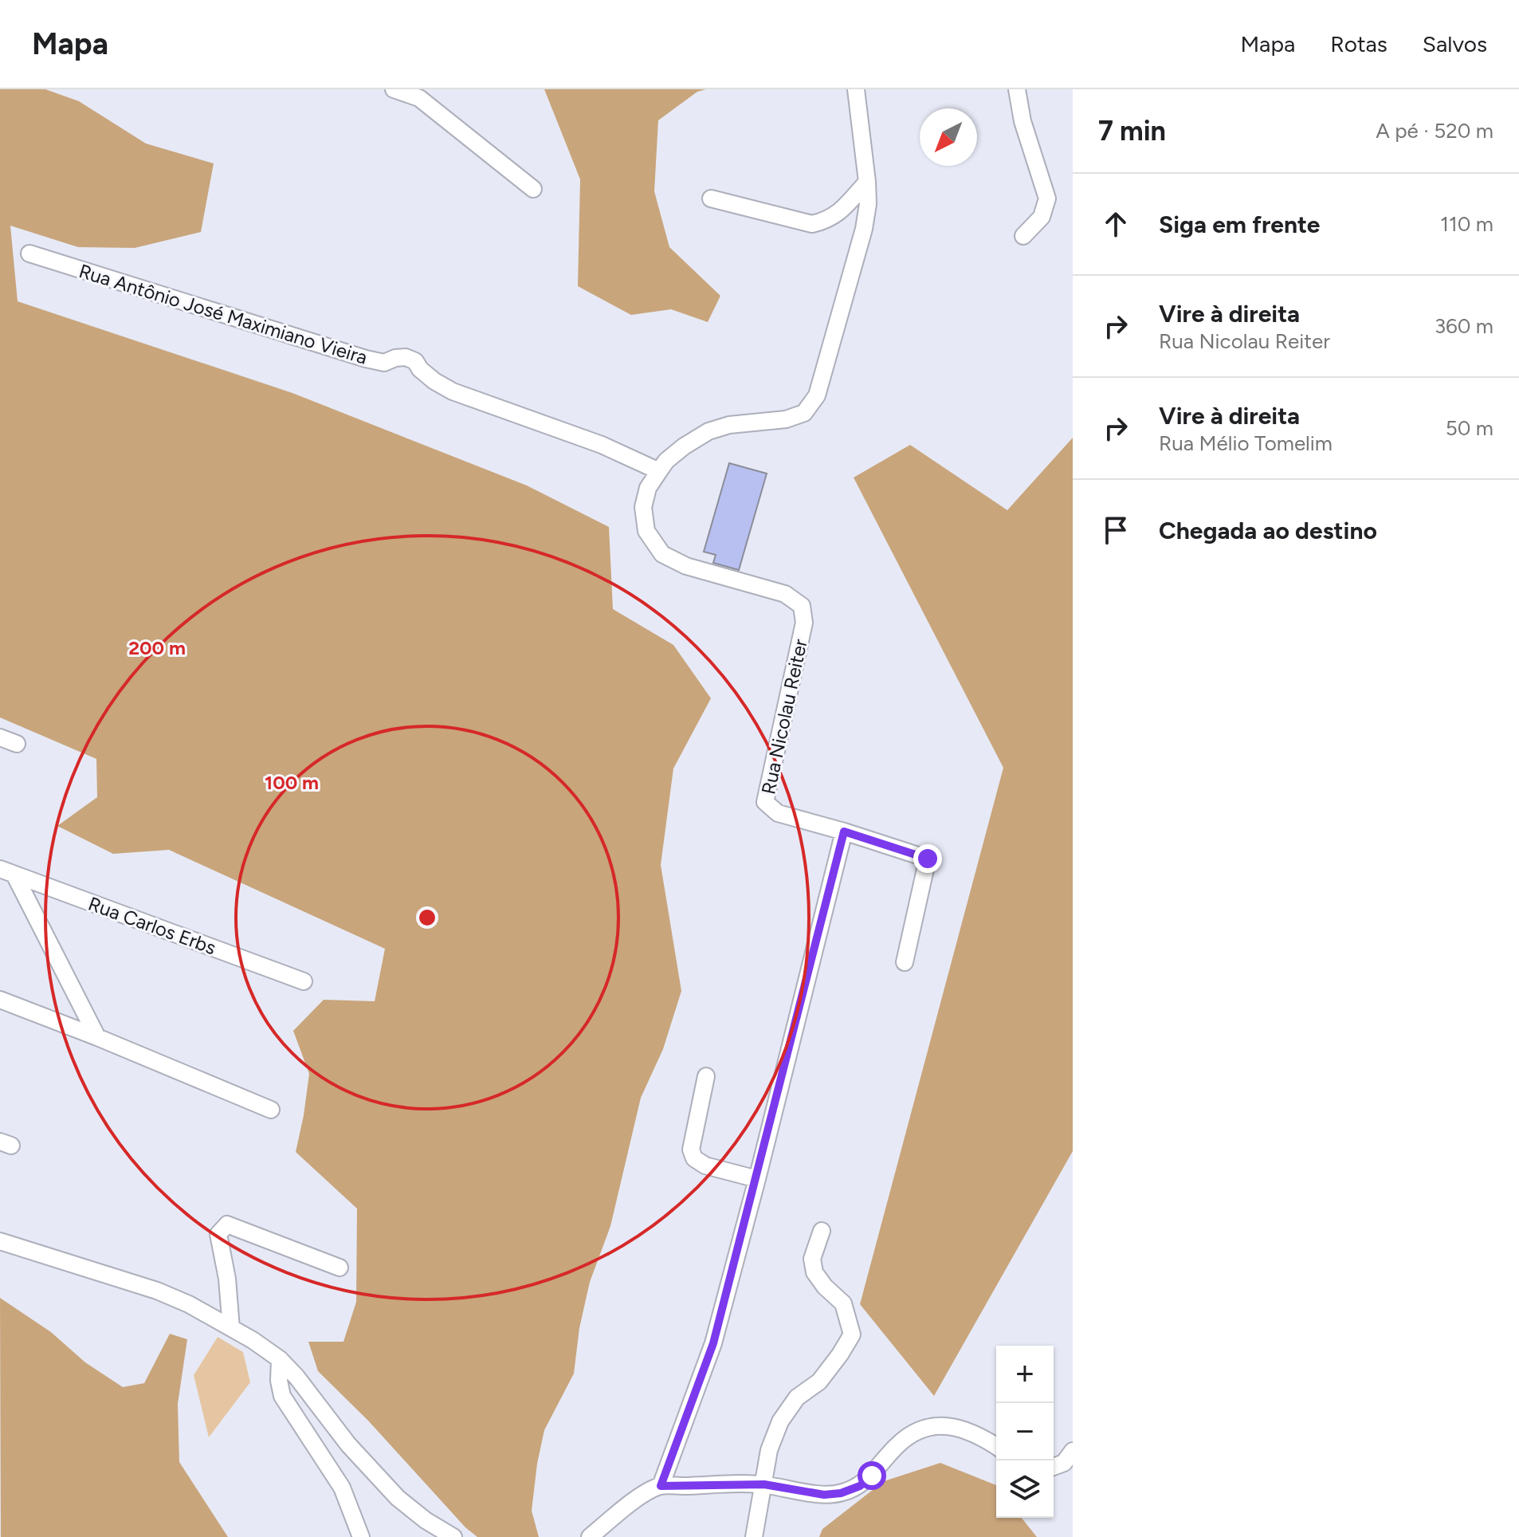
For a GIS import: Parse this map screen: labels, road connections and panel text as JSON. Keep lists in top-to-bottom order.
{
  "streets": {
    "street": ["Rua Antônio José Maximiano Vieira", "Rua Nicolau Reiter", "Rua Carlos Erbs"]
  },
  "crossings": [
    ["Rua Antônio José Maximiano Vieira", "Rua Nicolau Reiter"]
  ],
  "north": "bottom left",
  "page": {
    "header": "Mapa",
    "nav": ["Mapa", "Rotas", "Salvos"],
    "heading": ["7 min", "A pé · 520 m"],
    "list": [
      ["Siga em frente", "110 m"],
      ["Vire à direita", "Rua Nicolau Reiter", "360 m"],
      ["Vire à direita", "Rua Mélio Tomelim", "50 m"],
      "Chegada ao destino"
    ],
    "map_buttons": ["+", "−"]
  },
  "rings": ["200 m", "100 m"]
}
